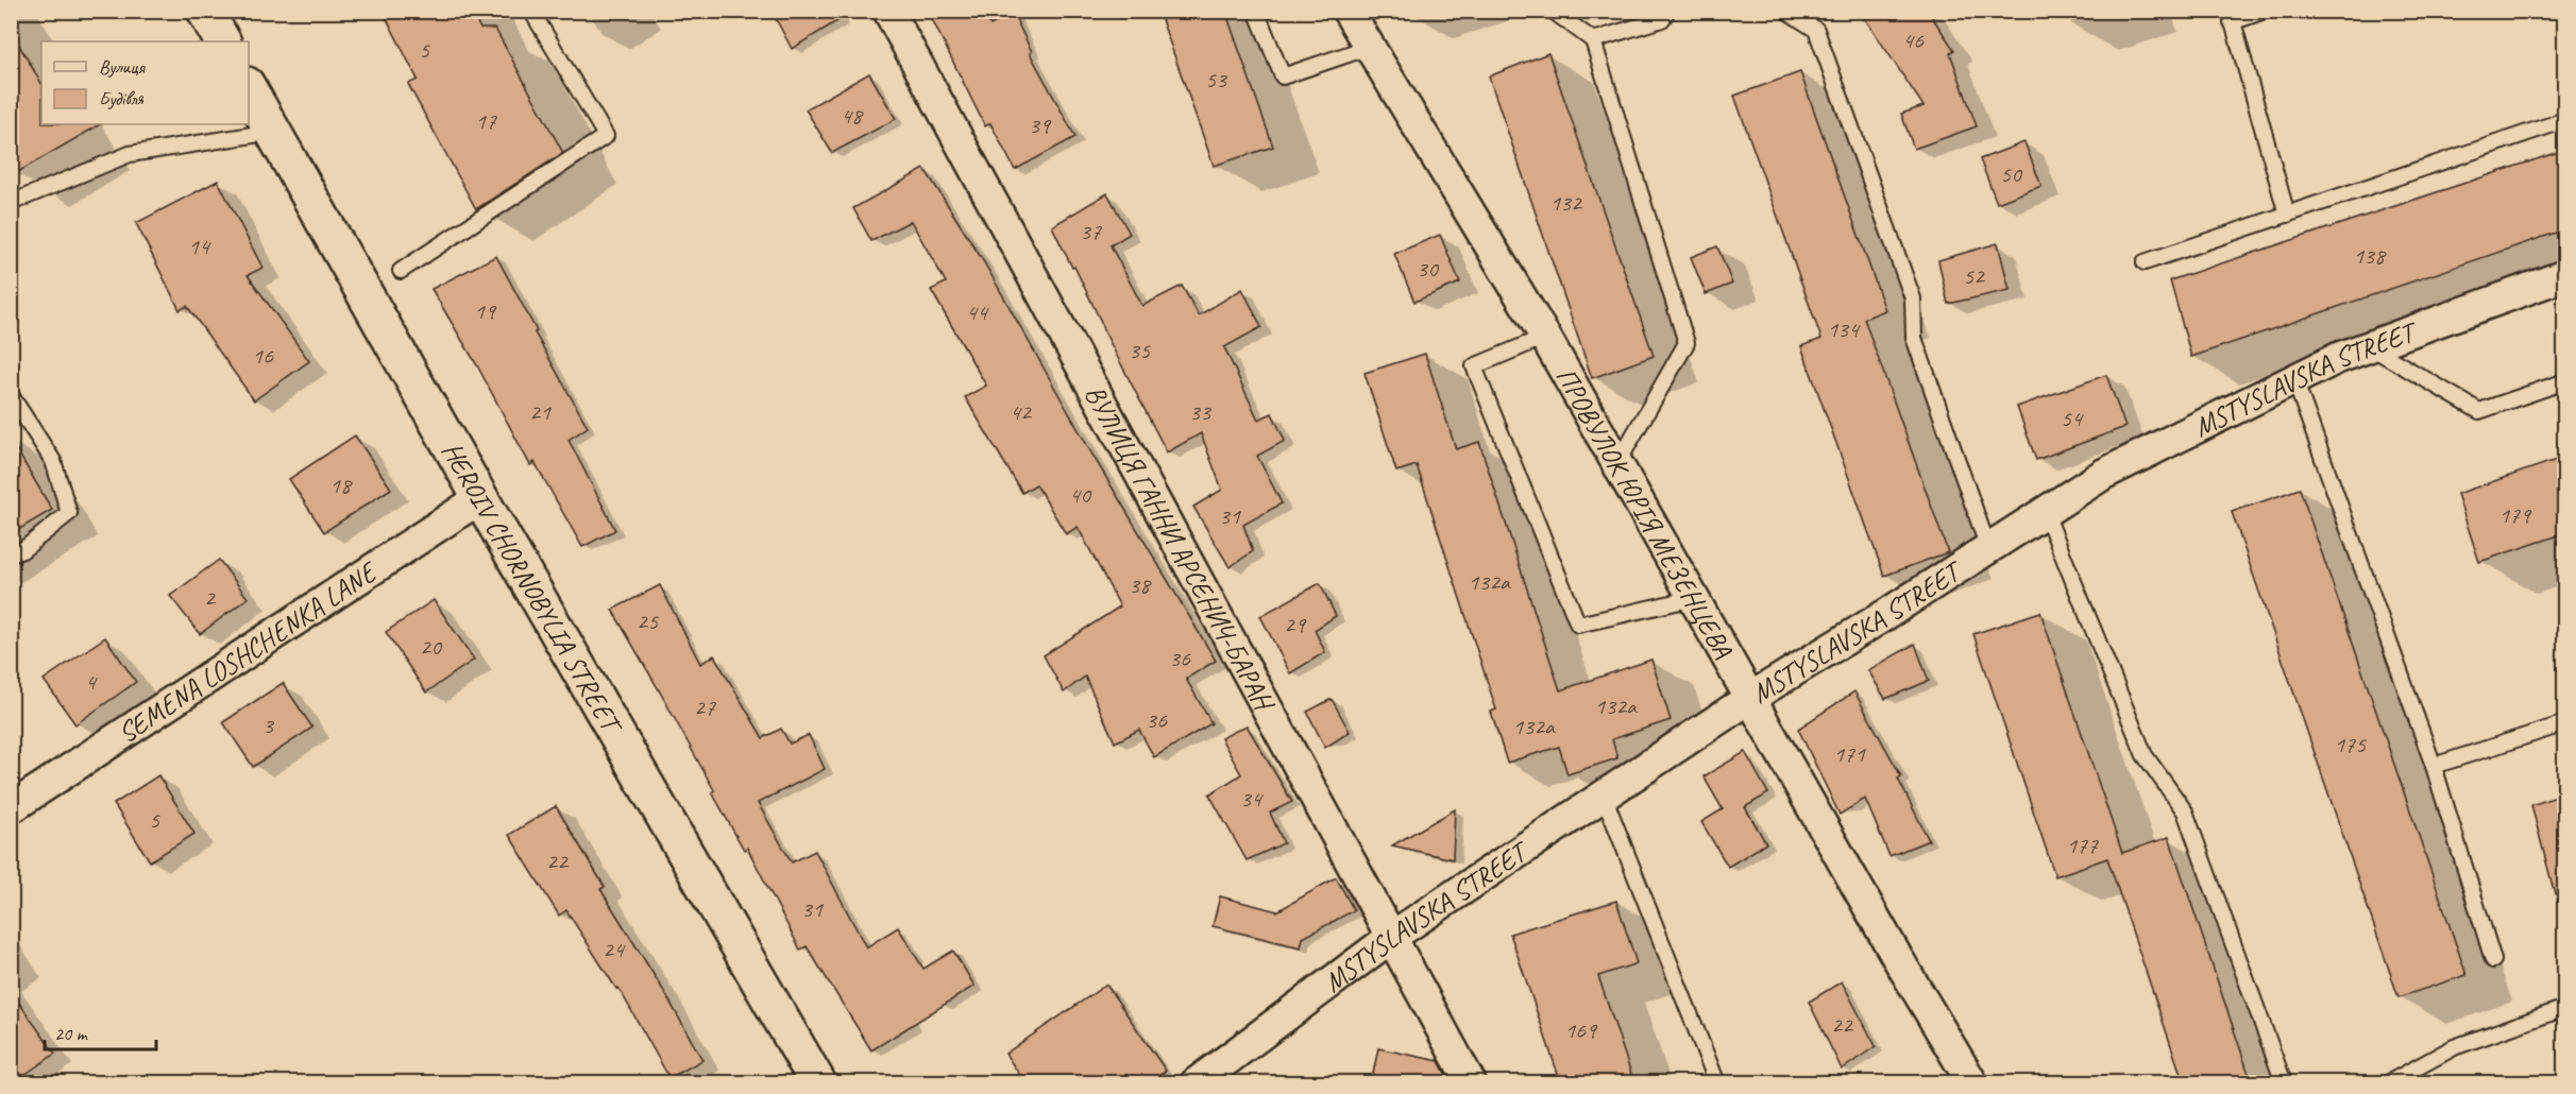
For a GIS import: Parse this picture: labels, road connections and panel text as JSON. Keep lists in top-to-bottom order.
{
  "streets": {
    "main road": ["HEROIV CHORNOBYLIA STREET"],
    "street": [
      "MSTYSLAVSKA STREET",
      "ПРОВУЛОК ЮРІЯ МЕЗЕНЦЕВА",
      "ВУЛИЦЯ ГАННИ АРСЕНИЧ-БАРАН",
      "SEMENA LOSHCHENKA LANE"
    ]
  },
  "crossings": [
    ["MSTYSLAVSKA STREET", "ПРОВУЛОК ЮРІЯ МЕЗЕНЦЕВА"],
    ["MSTYSLAVSKA STREET", "ВУЛИЦЯ ГАННИ АРСЕНИЧ-БАРАН"],
    ["HEROIV CHORNOBYLIA STREET", "SEMENA LOSHCHENKA LANE"]
  ],
  "house_numbers": [
    "46",
    "5",
    "53",
    "48",
    "17",
    "39",
    "50",
    "132",
    "37",
    "14",
    "138",
    "30",
    "52",
    "19",
    "44",
    "134",
    "35",
    "16",
    "21",
    "42",
    "33",
    "54",
    "18",
    "40",
    "179",
    "31",
    "132а",
    "38",
    "2",
    "25",
    "29",
    "20",
    "36",
    "4",
    "132а",
    "27",
    "36",
    "3",
    "132а",
    "175",
    "171",
    "34",
    "5",
    "177",
    "22",
    "31",
    "24",
    "22",
    "169"
  ],
  "legend": ["Вулиця", "Будівля"],
  "scale_bar": "20 m"
}
